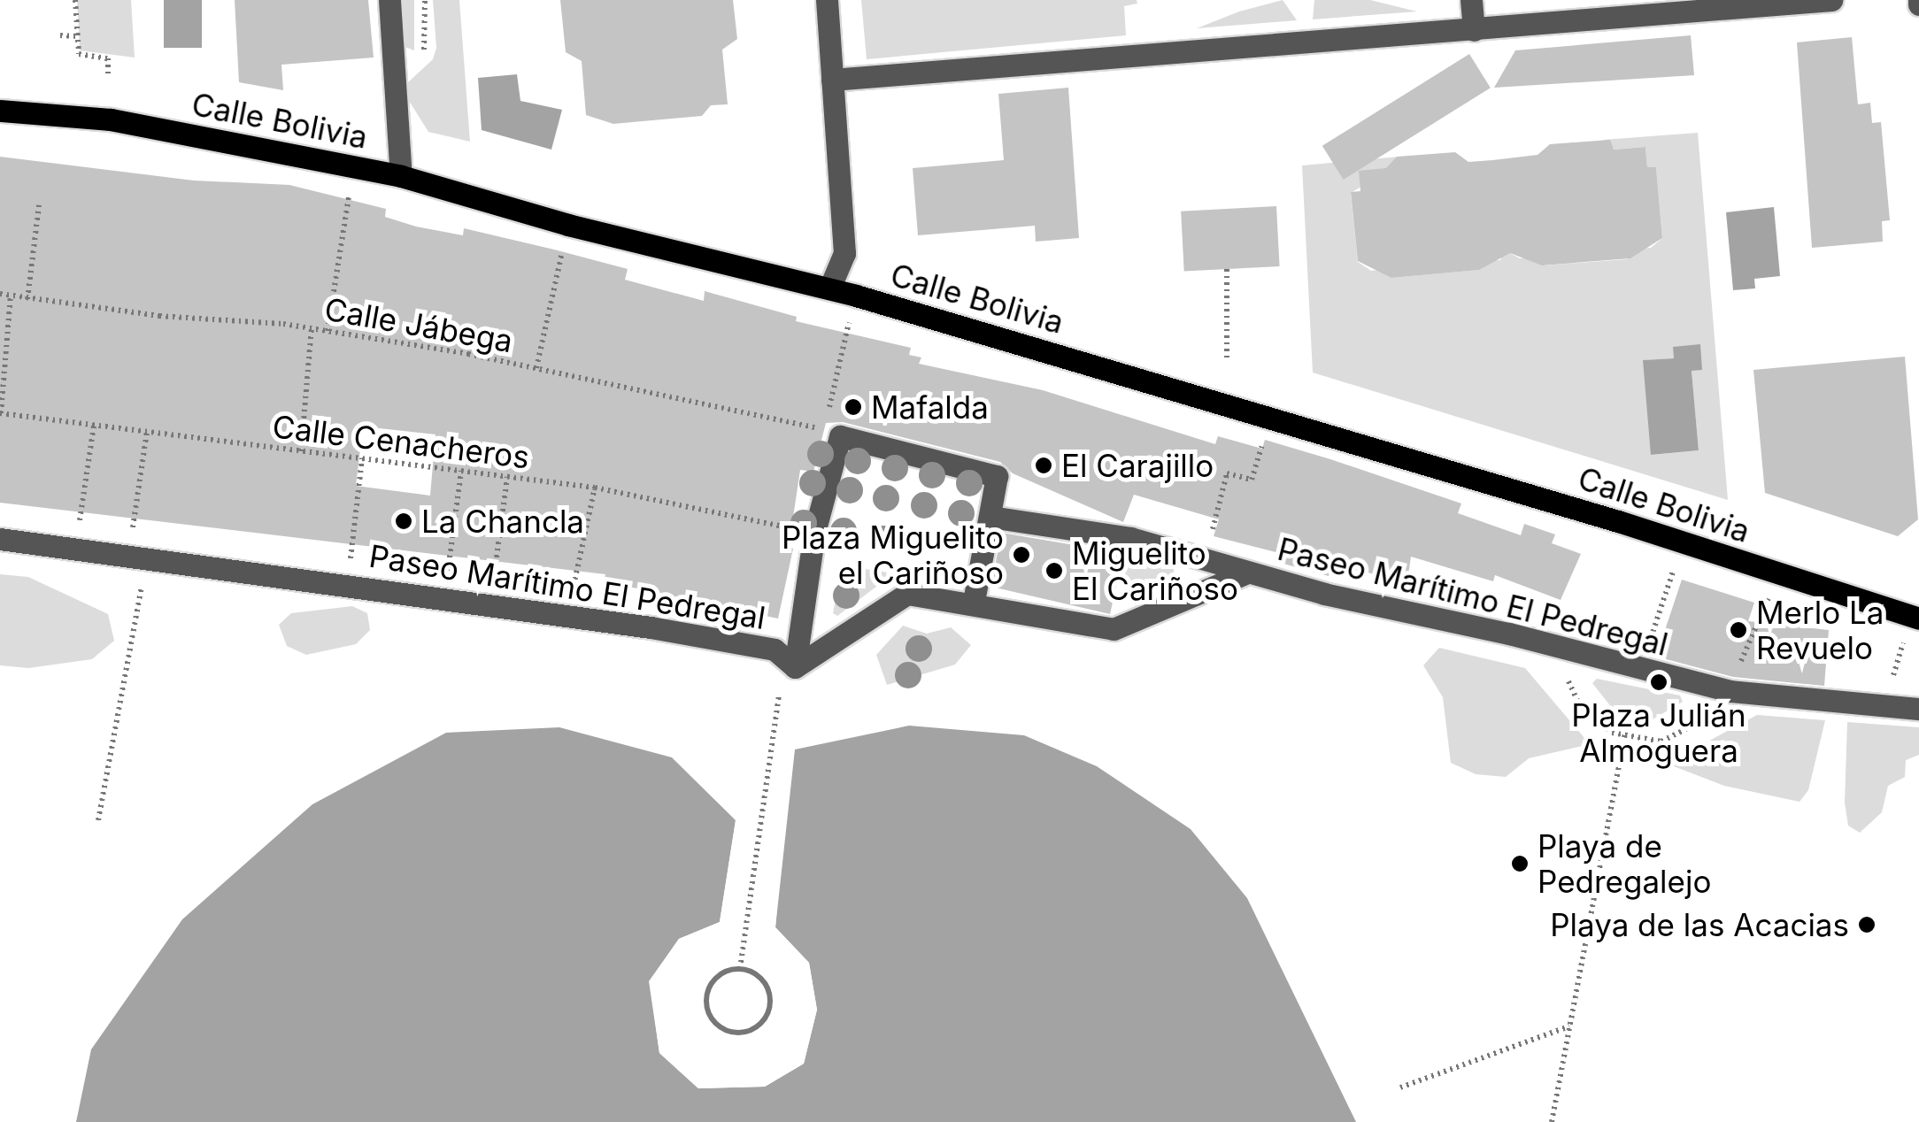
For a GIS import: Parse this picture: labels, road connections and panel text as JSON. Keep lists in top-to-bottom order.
{
  "streets": {
    "main road": ["Calle Bolivia"],
    "street": ["Paseo Marítimo El Pedregal"],
    "path": ["Calle Jábega", "Calle Cenacheros"]
  },
  "crossings": [
    ["Calle Bolivia", "Calle Jábega"]
  ],
  "places": [
    "Mafalda",
    "El Carajillo",
    "La Chancla",
    "Plaza Miguelito el Cariñoso",
    "Miguelito El Cariñoso",
    "Merlo La Revuelo",
    "Plaza Julián Almoguera",
    "Playa de Pedregalejo",
    "Playa de las Acacias"
  ]
}
